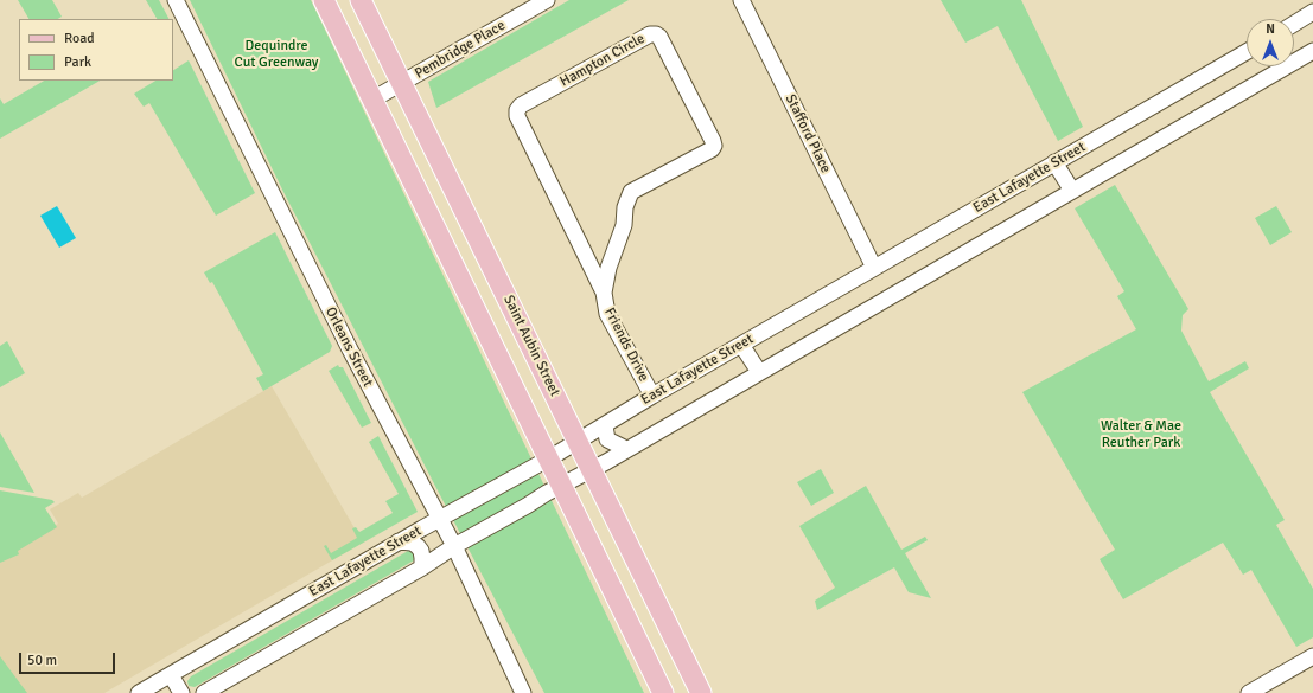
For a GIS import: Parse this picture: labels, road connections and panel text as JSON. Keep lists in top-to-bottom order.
{
  "streets": {
    "main road": ["Saint Aubin Street"],
    "street": [
      "Pembridge Place",
      "Hampton Circle",
      "Stafford Place",
      "East Lafayette Street",
      "Friends Drive",
      "Orleans Street"
    ]
  },
  "crossings": [
    ["Pembridge Place", "Saint Aubin Street"],
    ["Hampton Circle", "Friends Drive"],
    ["Stafford Place", "East Lafayette Street"],
    ["East Lafayette Street", "Friends Drive"],
    ["East Lafayette Street", "Saint Aubin Street"],
    ["East Lafayette Street", "Orleans Street"]
  ],
  "parks": ["Dequindre Cut Greenway", "Walter & Mae Reuther Park"],
  "legend": ["Road", "Park"],
  "scale_bar": "50 m",
  "north": "top"
}
